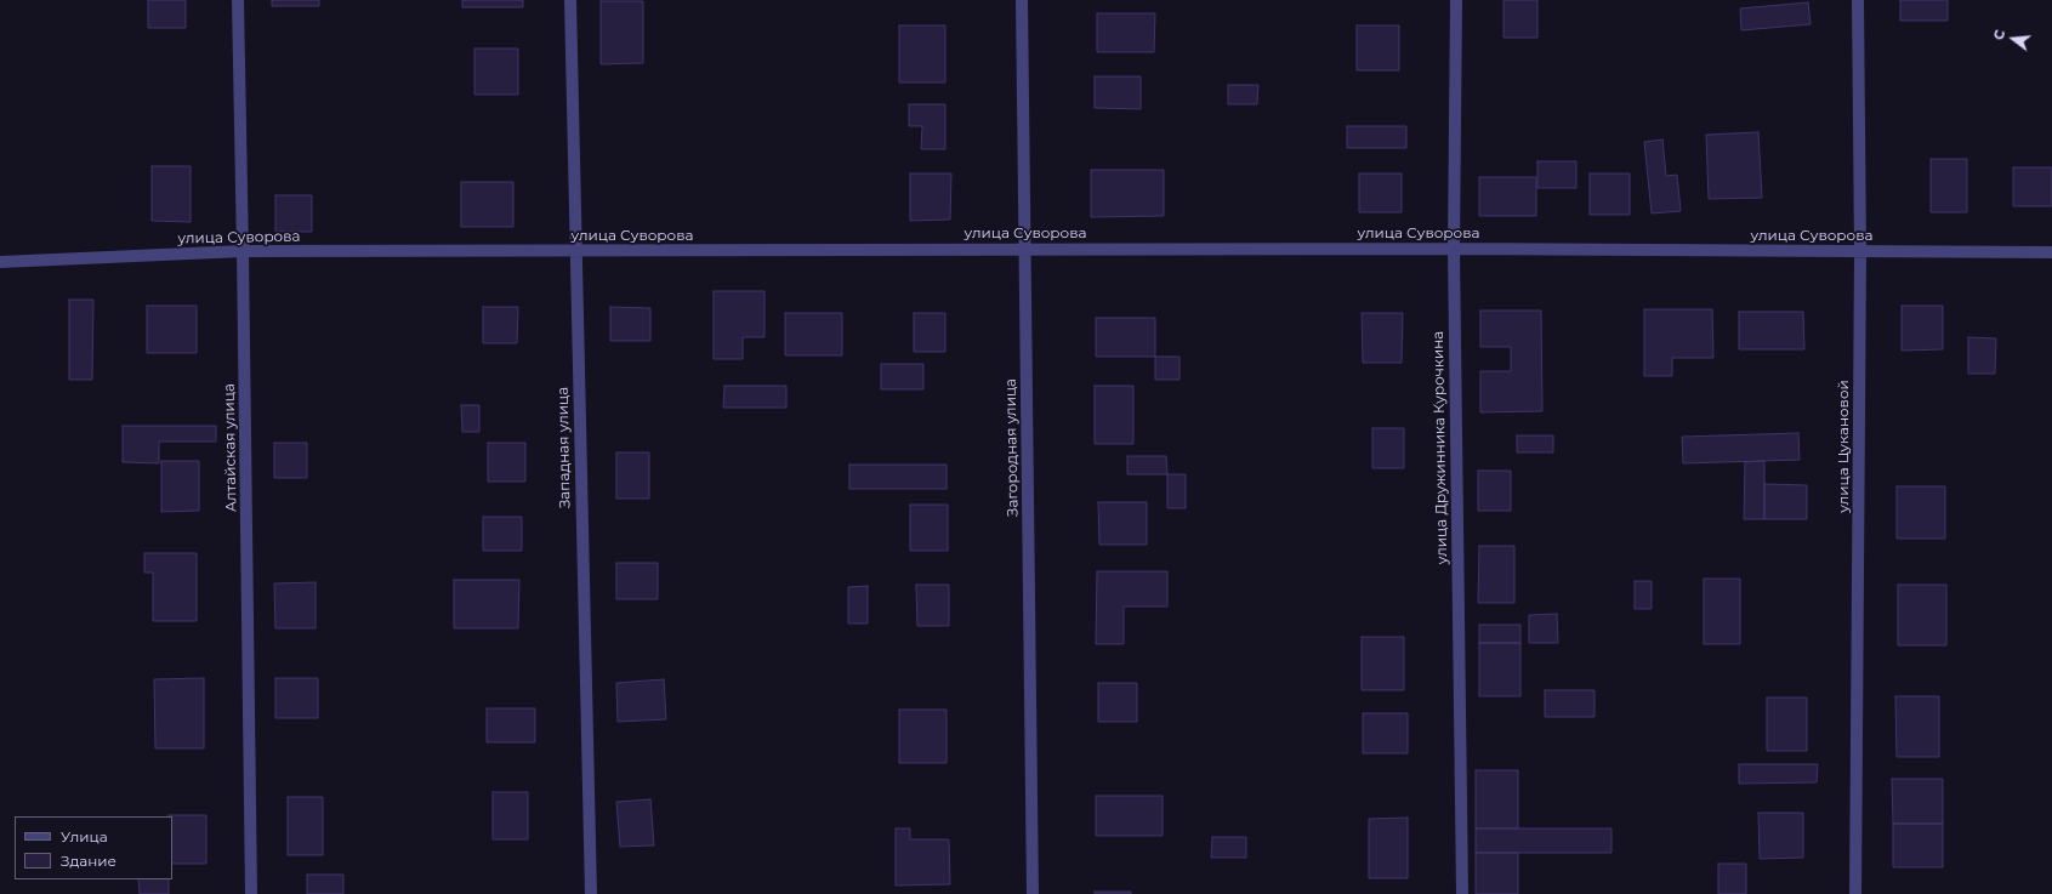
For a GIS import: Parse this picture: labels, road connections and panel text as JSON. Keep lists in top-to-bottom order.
{
  "streets": {
    "street": [
      "улица Суворова",
      "улица Цукановой",
      "Алтайская улица",
      "Западная улица",
      "Загородная улица",
      "улица Дружинника Курочкина"
    ]
  },
  "crossings": [
    ["улица Суворова", "улица Цукановой"],
    ["улица Суворова", "Алтайская улица"],
    ["улица Суворова", "Западная улица"],
    ["улица Суворова", "Загородная улица"],
    ["улица Суворова", "улица Дружинника Курочкина"]
  ],
  "legend": ["Улица", "Здание"],
  "north": "left"
}
